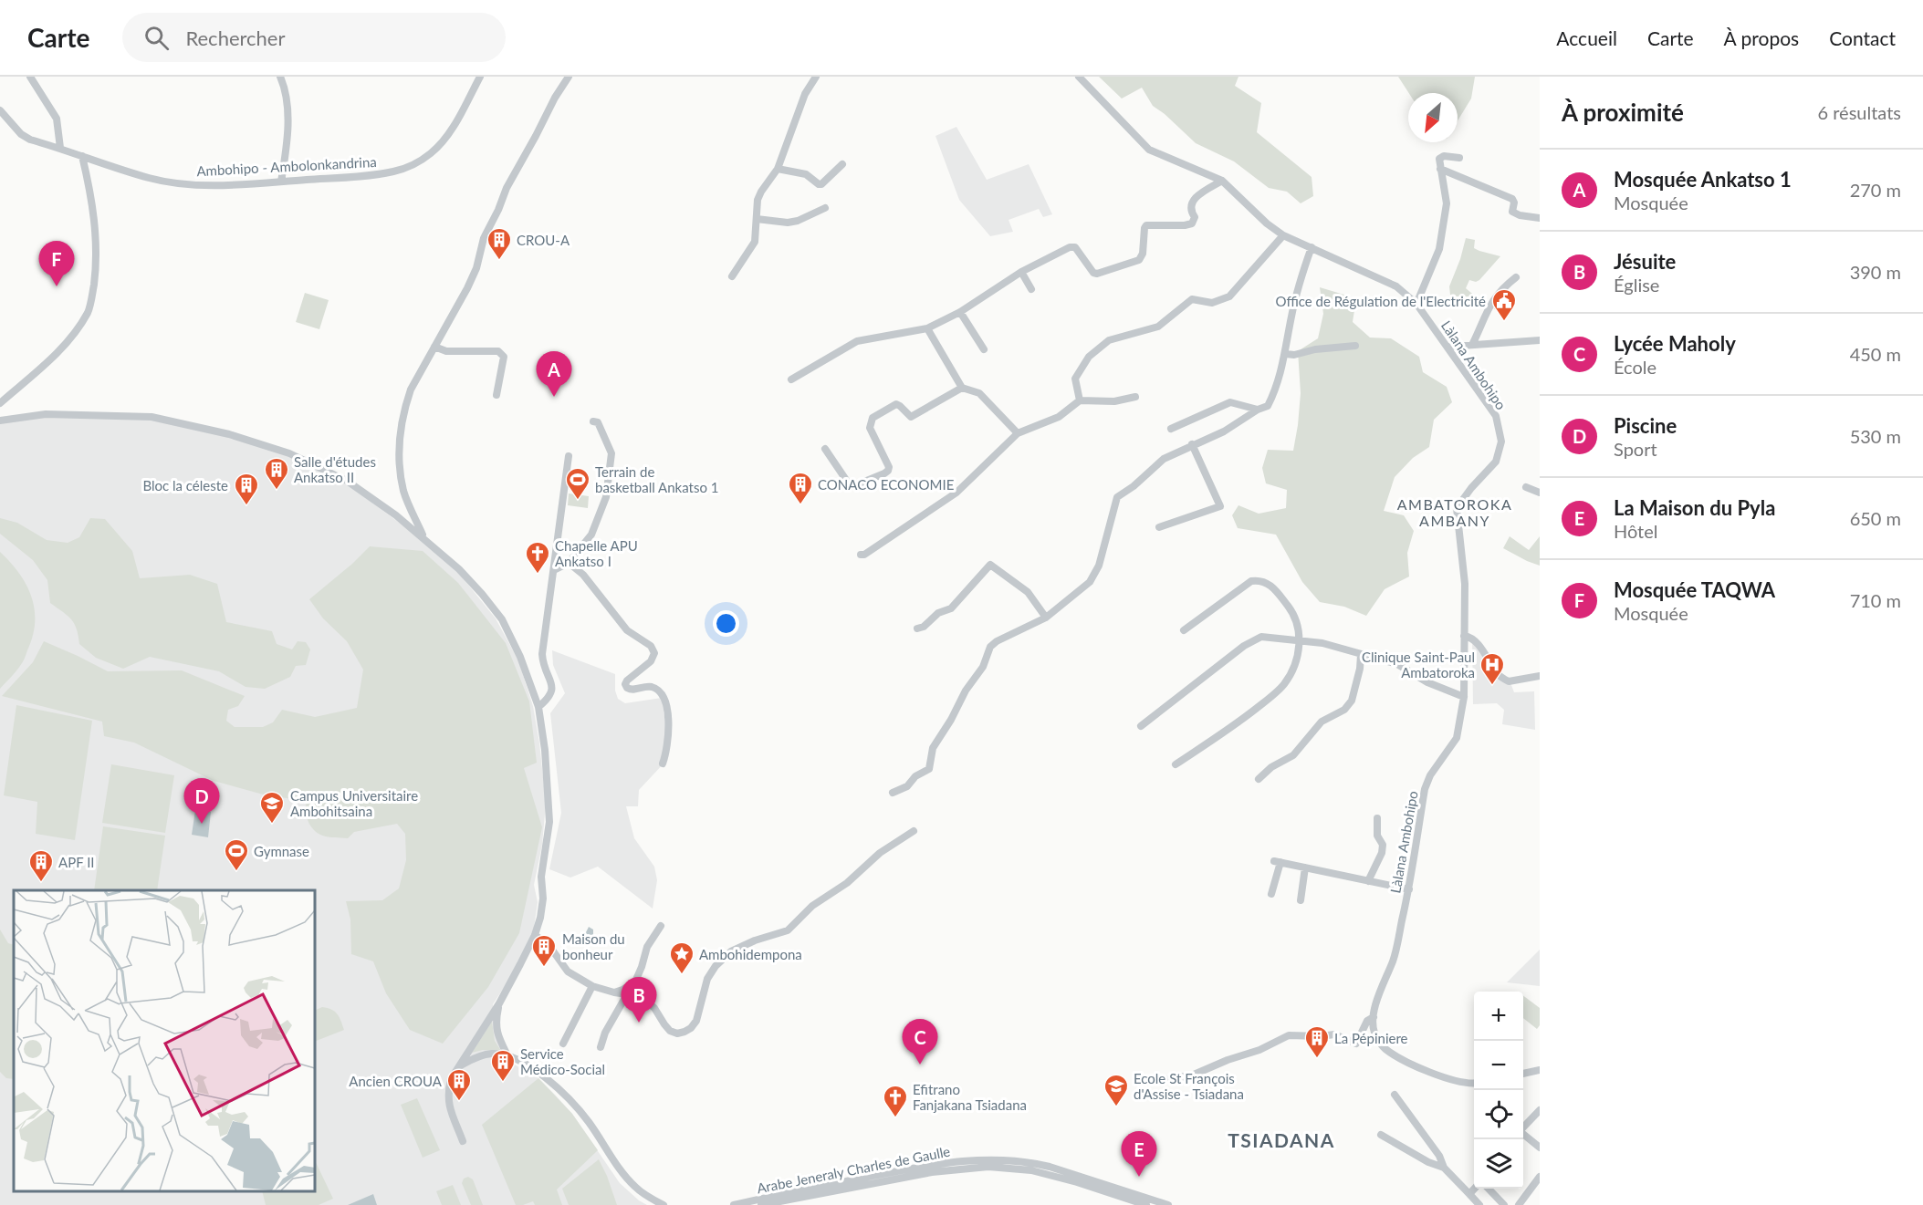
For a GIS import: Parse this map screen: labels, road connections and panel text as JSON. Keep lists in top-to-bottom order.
{
  "streets": {
    "street": ["Ambohipo - Ambolonkandrina", "Làlana Ambohipo", "Arabe Jeneraly Charles de Gaulle"]
  },
  "districts": ["AMBATOROKA AMBANY", "TSIADANA"],
  "places": {
    "building": [
      "CROU-A",
      "Salle d'études Ankatso II",
      "CONACO ECONOMIE",
      "Bloc la céleste",
      "APF II",
      "Maison du bonheur",
      "La Pépiniere",
      "Service Médico-Social",
      "Ancien CROUA"
    ],
    "public building": ["Office de Régulation de l'Electricité"],
    "sports": ["Terrain de basketball Ankatso 1", "Gymnase"],
    "church": ["Chapelle APU Ankatso I", "Efitrano Fanjakana Tsiadana"],
    "hospital": ["Clinique Saint-Paul Ambatoroka"],
    "school or university": ["Campus Universitaire Ambohitsaina", "Ecole St François d'Assise - Tsiadana"],
    "place": ["Ambohidempona"]
  },
  "north": "bottom left",
  "page": {
    "header": "Carte",
    "search": "Rechercher",
    "nav": [
      "Accueil",
      "Carte",
      "À propos",
      "Contact"
    ],
    "heading": ["À proximité", "6 résultats"],
    "list": [
      {
        "mark": "A",
        "name": "Mosquée Ankatso 1",
        "note": "Mosquée",
        "value": "270 m"
      },
      {
        "mark": "B",
        "name": "Jésuite",
        "note": "Église",
        "value": "390 m"
      },
      {
        "mark": "C",
        "name": "Lycée Maholy",
        "note": "École",
        "value": "450 m"
      },
      {
        "mark": "D",
        "name": "Piscine",
        "note": "Sport",
        "value": "530 m"
      },
      {
        "mark": "E",
        "name": "La Maison du Pyla",
        "note": "Hôtel",
        "value": "650 m"
      },
      {
        "mark": "F",
        "name": "Mosquée TAQWA",
        "note": "Mosquée",
        "value": "710 m"
      }
    ],
    "pins": [
      "F",
      "A",
      "D",
      "B",
      "C",
      "E"
    ],
    "map_buttons": ["+", "−"]
  }
}
